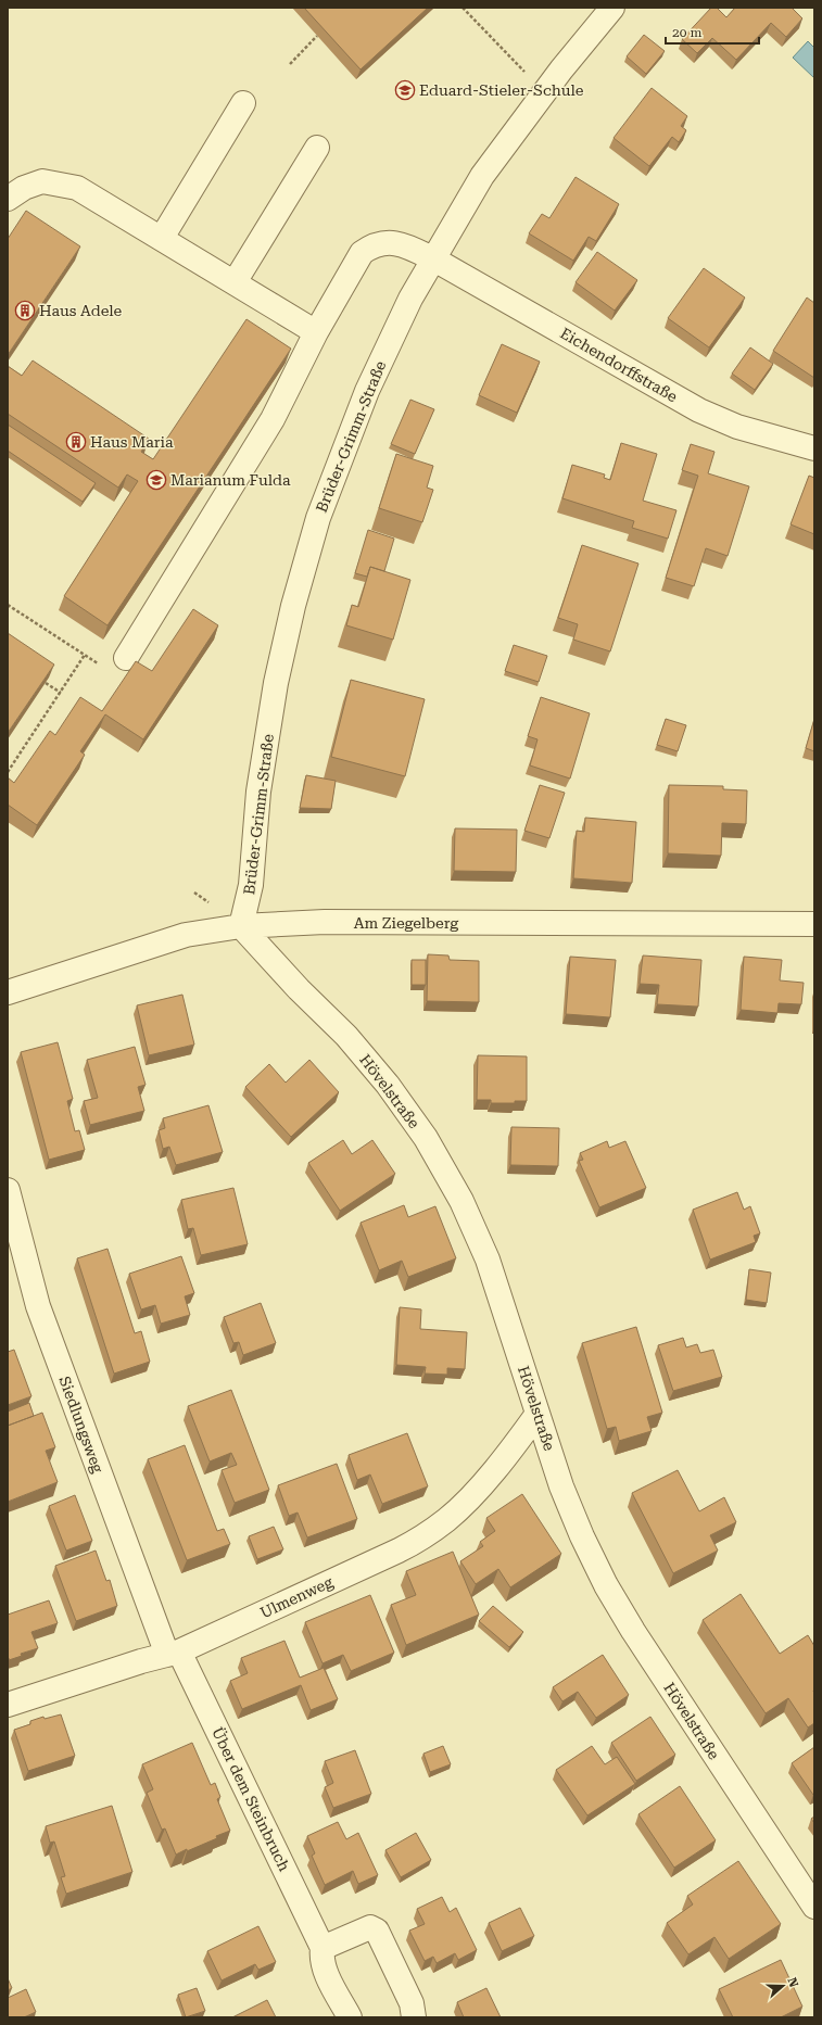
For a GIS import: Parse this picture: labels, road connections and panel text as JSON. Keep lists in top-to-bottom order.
{
  "streets": {
    "street": [
      "Eichendorffstraße",
      "Brüder-Grimm-Straße",
      "Am Ziegelberg",
      "Hövelstraße",
      "Siedlungsweg",
      "Ulmenweg",
      "Über dem Steinbruch"
    ]
  },
  "crossings": [
    ["Eichendorffstraße", "Brüder-Grimm-Straße"],
    ["Brüder-Grimm-Straße", "Am Ziegelberg"],
    ["Brüder-Grimm-Straße", "Hövelstraße"],
    ["Am Ziegelberg", "Hövelstraße"],
    ["Hövelstraße", "Ulmenweg"],
    ["Siedlungsweg", "Ulmenweg"],
    ["Siedlungsweg", "Über dem Steinbruch"],
    ["Ulmenweg", "Über dem Steinbruch"]
  ],
  "places": {
    "school or university": ["Eduard-Stieler-Schule", "Marianum Fulda"],
    "building": ["Haus Adele", "Haus Maria"]
  },
  "scale_bar": "20 m",
  "north": "right"
}
